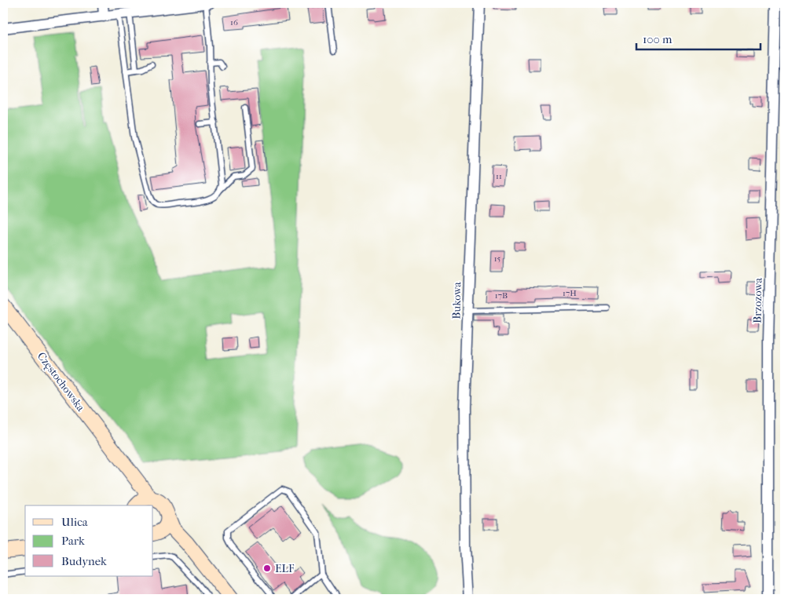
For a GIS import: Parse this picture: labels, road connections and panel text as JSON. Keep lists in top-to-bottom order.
{
  "streets": {
    "main road": ["Częstochowska"],
    "street": ["Bukowa", "Brzozowa"]
  },
  "places": ["ELF"],
  "house_numbers": [
    "16",
    "11",
    "15",
    "17H",
    "17B"
  ],
  "legend": ["Ulica", "Park", "Budynek"],
  "scale_bar": "100 m"
}
